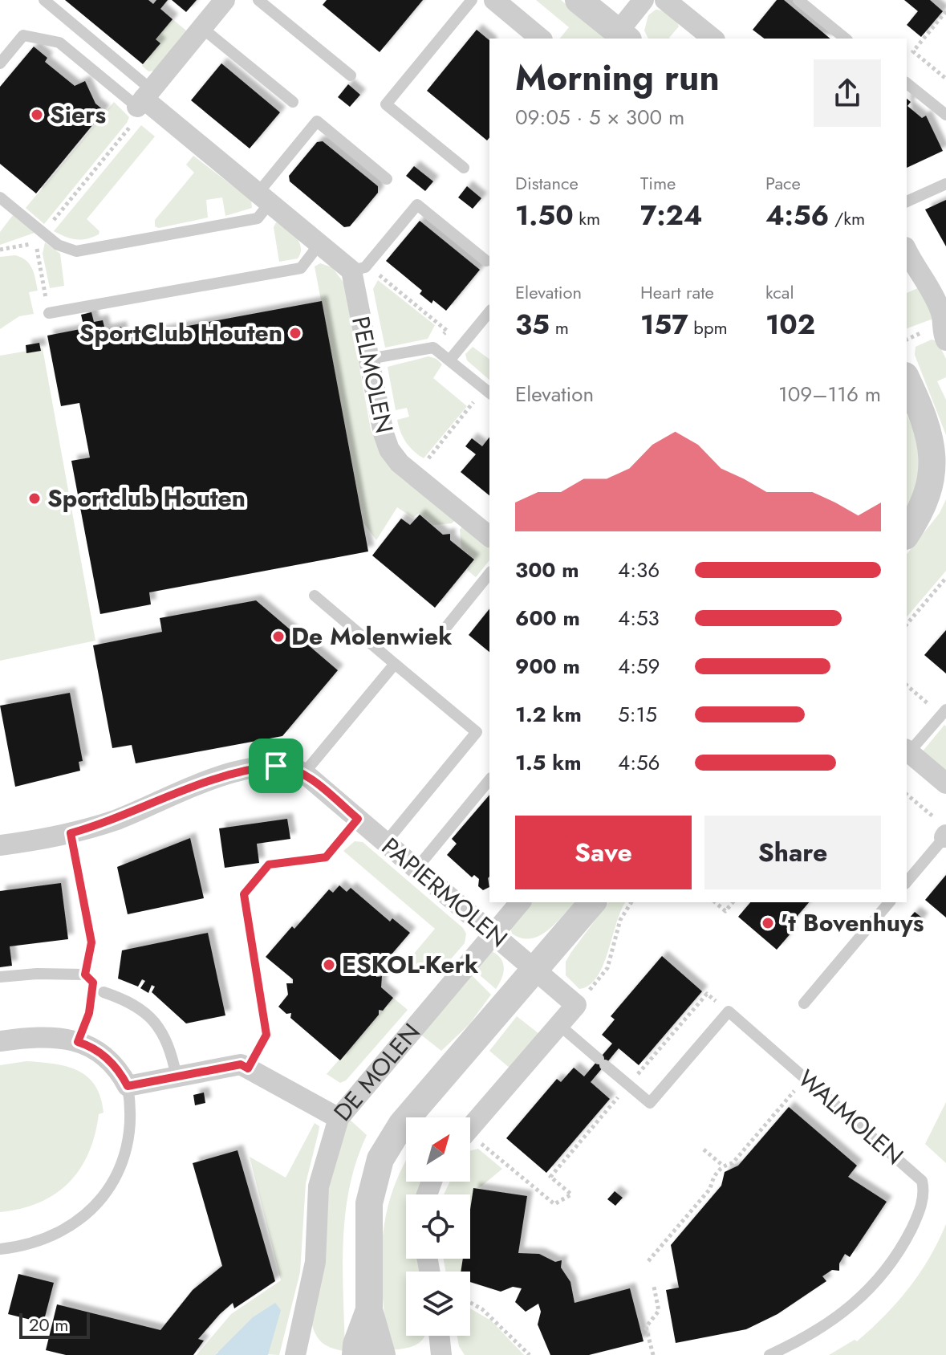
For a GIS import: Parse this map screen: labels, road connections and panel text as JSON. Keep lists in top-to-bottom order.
{
  "streets": {
    "street": ["PELMOLEN", "PAPIERMOLEN", "DE MOLEN"],
    "lane": ["WALMOLEN"]
  },
  "crossings": [
    ["PAPIERMOLEN", "DE MOLEN"]
  ],
  "places": [
    "Siers",
    "SportClub Houten",
    "Sportclub Houten",
    "De Molenwiek",
    "'t Bovenhuys",
    "ESKOL-Kerk"
  ],
  "scale_bar": "20 m",
  "north": "top right",
  "page": {
    "heading": ["Morning run", "09:05 · 5 × 300 m"],
    "stats": [
      ["Distance", "1.50 km"],
      ["Time", "7:24"],
      ["Pace", "4:56 /km"],
      ["Elevation", "35 m"],
      ["Heart rate", "157 bpm"],
      ["kcal", "102"]
    ],
    "chart": ["Elevation", "109–116 m"],
    "list": [
      {
        "name": "300 m",
        "note": "4:36"
      },
      {
        "name": "600 m",
        "note": "4:53"
      },
      {
        "name": "900 m",
        "note": "4:59"
      },
      {
        "name": "1.2 km",
        "note": "5:15"
      },
      {
        "name": "1.5 km",
        "note": "4:56"
      }
    ],
    "buttons": ["Save", "Share"],
    "scale": "20 m"
  }
}
